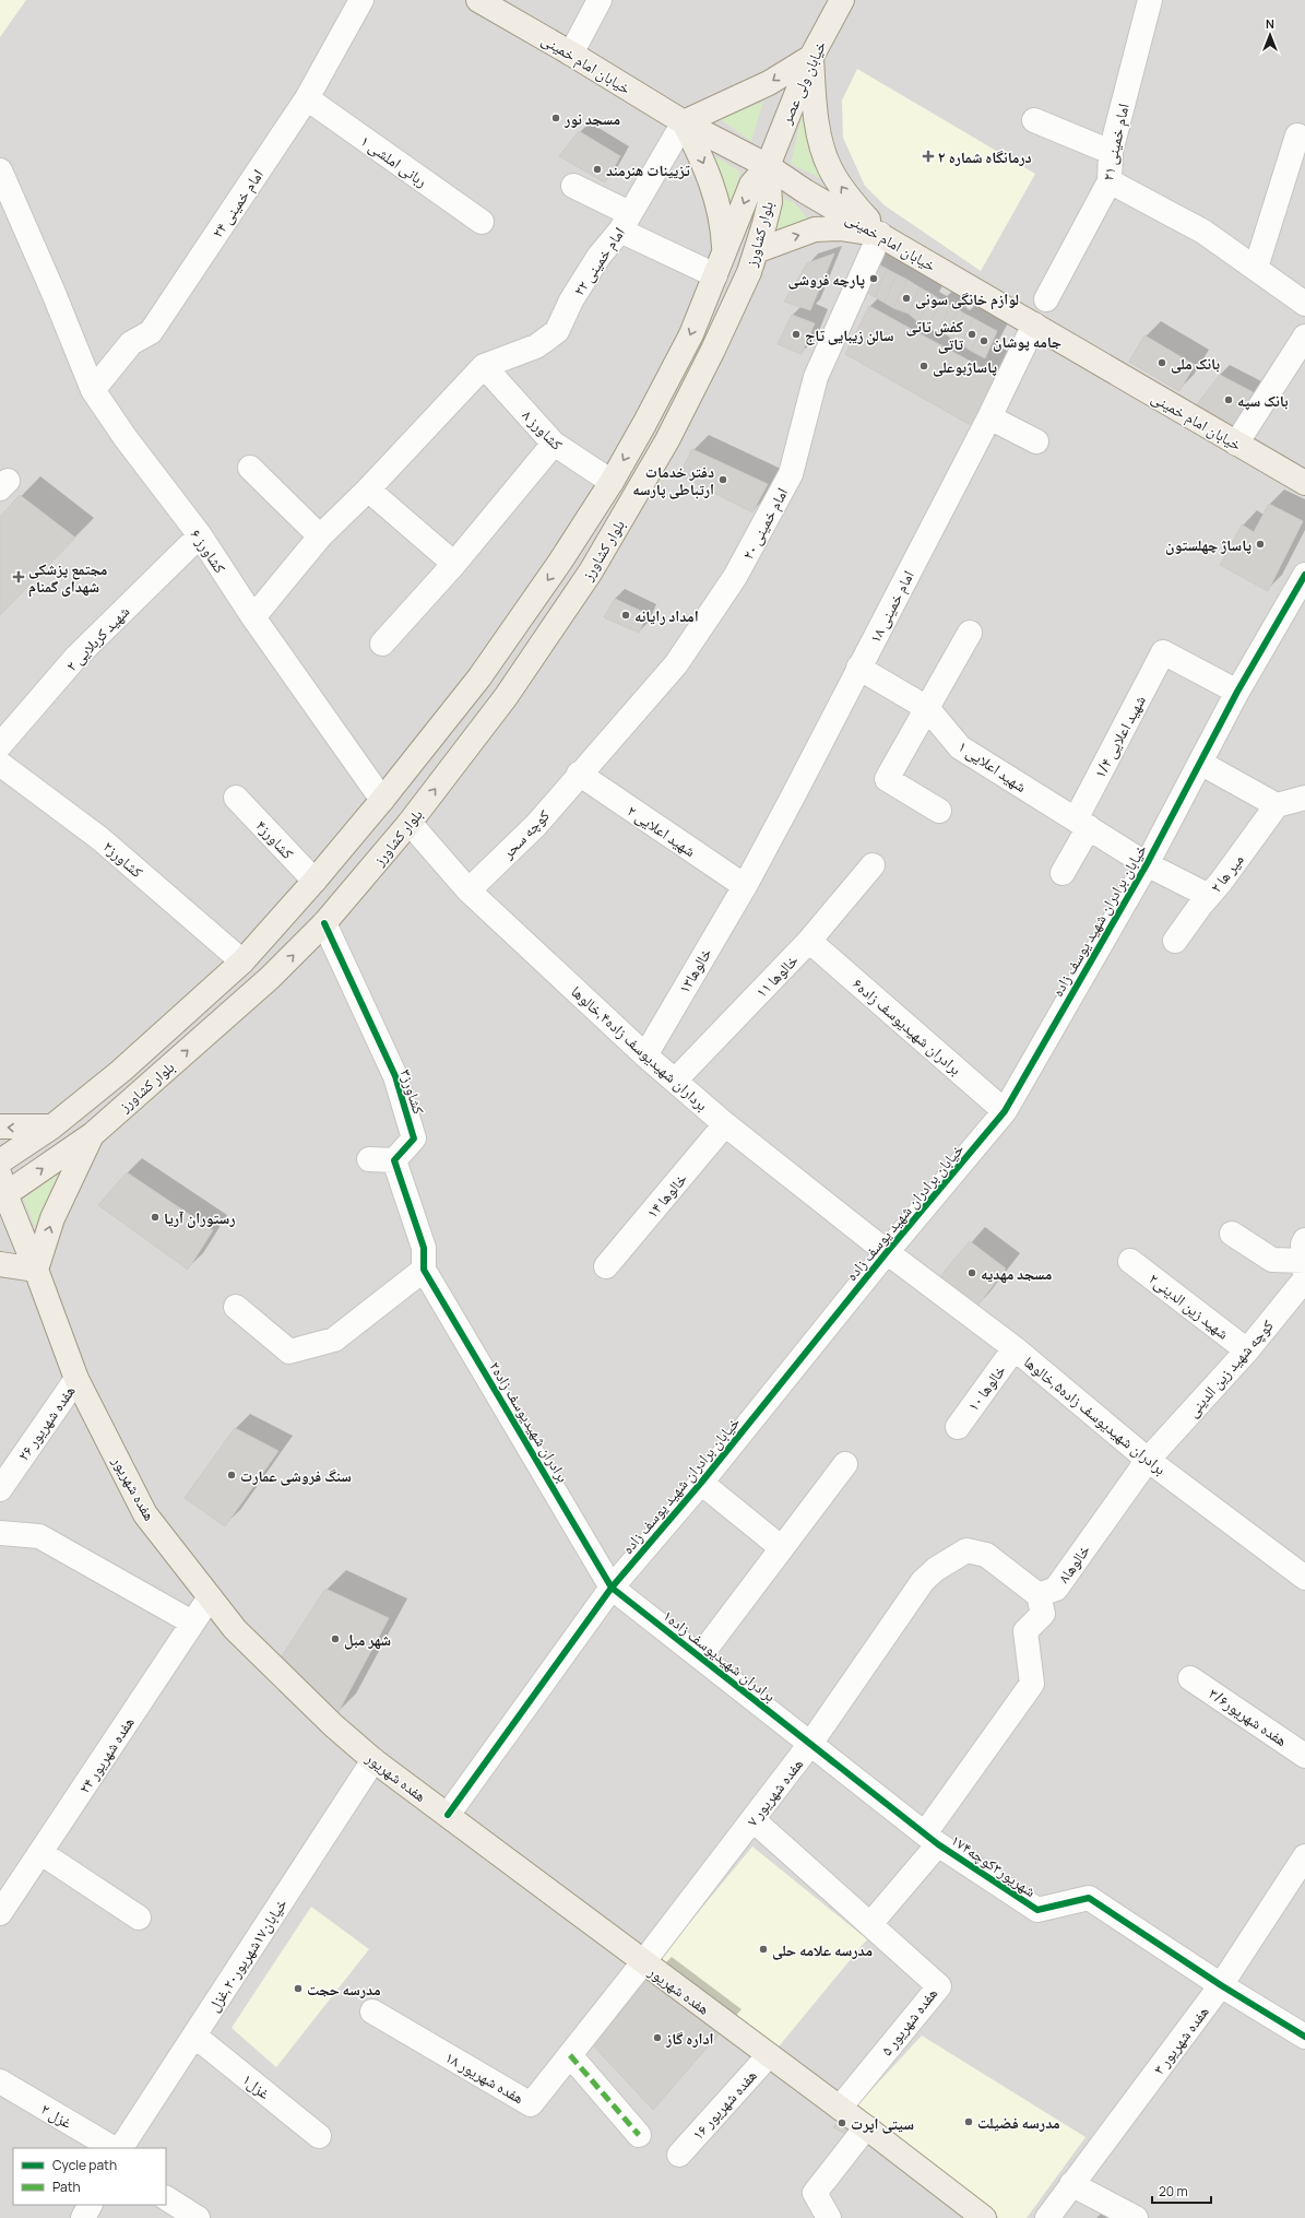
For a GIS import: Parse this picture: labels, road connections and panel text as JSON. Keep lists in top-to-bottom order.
{
  "streets": {
    "main road": [
      "خیابان امام خمینی",
      "خیابان ولی عصر",
      "بلوار کشاورز",
      "هفده شهریور"
    ],
    "street": [
      "امام خمینی ۲۱",
      "ربانی املشی ۱",
      "امام خمینی ۲۴",
      "امام خمینی ۲۲",
      "کشاورز ۸",
      "امام خمینی ۲۰",
      "کشاورز ۶",
      "امام خمینی ۱۸",
      "شهید کربلایی ۲",
      "شهید اعلایی ۱/۴",
      "شهید اعلایی ۱",
      "شهید اعلایی ۲",
      "کوچه سحر",
      "کشاورز۴",
      "کشاورز۲",
      "میر ها ۲",
      "خیابان برادران شهید یوسف زاده",
      "خالوها۱۳",
      "خالوها ۱۱",
      "برادران شهیدیوسف زاده۶",
      "برداران شهیدیوسف زاده۴,خالوها",
      "کشاورز۳",
      "خالوها ۱۴",
      "شهید زین الدینی۲",
      "کوچه شهید زین الدینی",
      "خالوها ۱۰",
      "برادران شهیدیوسف زاده۵,خالوها",
      "برادران شهیدیوسف زاده۲",
      "هفده شهریور ۲۶",
      "خالوها۸",
      "برادران شهیدیوسف زاده۱",
      "هفده شهریور۳/۶",
      "هفده شهریور ۲۴",
      "هفده شهریور ۷",
      "۱۷شهریور۳کوچه۴",
      "خیابان۱۷شهریور۲۰,غزل",
      "هفده شهریور ۵",
      "هفده شهریور ۳",
      "هفده شهریور ۱۸",
      "غزل۱",
      "هفده شهریور ۱۶",
      "غزل ۲"
    ]
  },
  "crossings": [
    ["خیابان امام خمینی", "خیابان ولی عصر"],
    ["خیابان امام خمینی", "بلوار کشاورز"],
    ["خیابان امام خمینی", "امام خمینی ۲۲"],
    ["خیابان امام خمینی", "امام خمینی ۲۰"],
    ["خیابان امام خمینی", "امام خمینی ۱۸"],
    ["خیابان ولی عصر", "بلوار کشاورز"],
    ["ربانی املشی ۱", "امام خمینی ۲۴"],
    ["امام خمینی ۲۴", "کشاورز ۶"],
    ["بلوار کشاورز", "کشاورز ۸"],
    ["بلوار کشاورز", "کشاورز ۶"],
    ["بلوار کشاورز", "کشاورز۴"],
    ["بلوار کشاورز", "کشاورز۲"],
    ["بلوار کشاورز", "برداران شهیدیوسف زاده۴,خالوها"],
    ["بلوار کشاورز", "کشاورز۳"],
    ["بلوار کشاورز", "هفده شهریور"],
    ["امام خمینی ۲۲", "کشاورز ۸"],
    ["امام خمینی ۲۰", "شهید اعلایی ۲"],
    ["امام خمینی ۲۰", "کوچه سحر"],
    ["کشاورز ۶", "شهید کربلایی ۲"],
    ["امام خمینی ۱۸", "شهید اعلایی ۱"],
    ["امام خمینی ۱۸", "شهید اعلایی ۲"],
    ["امام خمینی ۱۸", "خالوها۱۳"],
    ["شهید اعلایی ۱/۴", "شهید اعلایی ۱"],
    ["شهید اعلایی ۱/۴", "خیابان برادران شهید یوسف زاده"],
    ["شهید اعلایی ۱", "میر ها ۲"],
    ["شهید اعلایی ۱", "خیابان برادران شهید یوسف زاده"],
    ["شهید اعلایی ۲", "کوچه سحر"],
    ["شهید اعلایی ۲", "خالوها۱۳"],
    ["کوچه سحر", "برداران شهیدیوسف زاده۴,خالوها"],
    ["خیابان برادران شهید یوسف زاده", "برادران شهیدیوسف زاده۶"],
    ["خیابان برادران شهید یوسف زاده", "برداران شهیدیوسف زاده۴,خالوها"],
    ["خیابان برادران شهید یوسف زاده", "برادران شهیدیوسف زاده۵,خالوها"],
    ["خیابان برادران شهید یوسف زاده", "برادران شهیدیوسف زاده۲"],
    ["خیابان برادران شهید یوسف زاده", "هفده شهریور"],
    ["خیابان برادران شهید یوسف زاده", "برادران شهیدیوسف زاده۱"],
    ["خالوها۱۳", "برداران شهیدیوسف زاده۴,خالوها"],
    ["خالوها ۱۱", "برادران شهیدیوسف زاده۶"],
    ["خالوها ۱۱", "برداران شهیدیوسف زاده۴,خالوها"],
    ["برداران شهیدیوسف زاده۴,خالوها", "خالوها ۱۴"],
    ["برداران شهیدیوسف زاده۴,خالوها", "برادران شهیدیوسف زاده۵,خالوها"],
    ["شهید زین الدینی۲", "کوچه شهید زین الدینی"],
    ["کوچه شهید زین الدینی", "برادران شهیدیوسف زاده۵,خالوها"],
    ["کوچه شهید زین الدینی", "خالوها۸"],
    ["خالوها ۱۰", "برادران شهیدیوسف زاده۵,خالوها"],
    ["برادران شهیدیوسف زاده۵,خالوها", "خالوها۸"],
    ["برادران شهیدیوسف زاده۲", "برادران شهیدیوسف زاده۱"],
    ["هفده شهریور ۲۶", "هفده شهریور"],
    ["هفده شهریور", "هفده شهریور ۲۴"],
    ["هفده شهریور", "هفده شهریور ۷"],
    ["هفده شهریور", "خیابان۱۷شهریور۲۰,غزل"],
    ["هفده شهریور", "هفده شهریور ۵"],
    ["هفده شهریور", "هفده شهریور ۱۸"],
    ["هفده شهریور", "هفده شهریور ۱۶"],
    ["خالوها۸", "هفده شهریور ۷"],
    ["برادران شهیدیوسف زاده۱", "هفده شهریور ۷"],
    ["برادران شهیدیوسف زاده۱", "۱۷شهریور۳کوچه۴"],
    ["هفده شهریور ۷", "۱۷شهریور۳کوچه۴"],
    ["هفده شهریور ۷", "هفده شهریور ۵"],
    ["هفده شهریور ۷", "هفده شهریور ۱۸"],
    ["۱۷شهریور۳کوچه۴", "هفده شهریور ۳"],
    ["خیابان۱۷شهریور۲۰,غزل", "غزل۱"]
  ],
  "places": {
    "other": [
      "مسجد نور",
      "تزیینات هنرمند",
      "پارچه فروشی",
      "لوازم خانگی سونی",
      "سالن زیبایی تاج",
      "کفش تاتی تاتی",
      "جامه پوشان",
      "بانک ملی",
      "پاساژبوعلی",
      "بانک سپه",
      "دفتر خدمات ارتباطی پارسه",
      "پاساژ چهلستون",
      "امداد رایانه",
      "رستوران آریا",
      "مسجد مهدیه",
      "سنگ فروشی عمارت",
      "شهر مبل",
      "مدرسه علامه حلی",
      "مدرسه حجت",
      "اداره گاز",
      "مدرسه فضیلت",
      "سیتی اپرت"
    ],
    "health": ["درمانگاه شماره ۲", "مجتمع پزشکی شهدای گمنام"]
  },
  "legend": ["Cycle path", "Path"],
  "scale_bar": "20 m",
  "north": "top"
}
